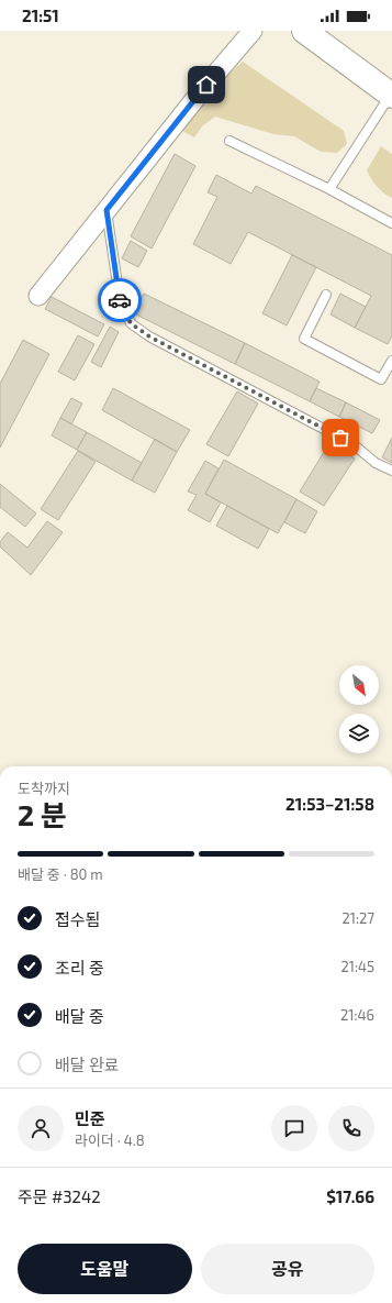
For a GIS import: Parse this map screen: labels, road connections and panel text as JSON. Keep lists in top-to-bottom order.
{
  "north": "bottom right",
  "page": {
    "status": "21:51",
    "heading": ["2 분", "도착까지", "21:53–21:58"],
    "panel": [
      "민준",
      "라이더 · 4.8",
      "주문 #3242",
      "$17.66"
    ],
    "bar": "배달 중 · 80 m",
    "list": [
      ["접수됨", "21:27"],
      ["조리 중", "21:45"],
      ["배달 중", "21:46"],
      "배달 완료"
    ],
    "buttons": ["도움말", "공유"]
  }
}
